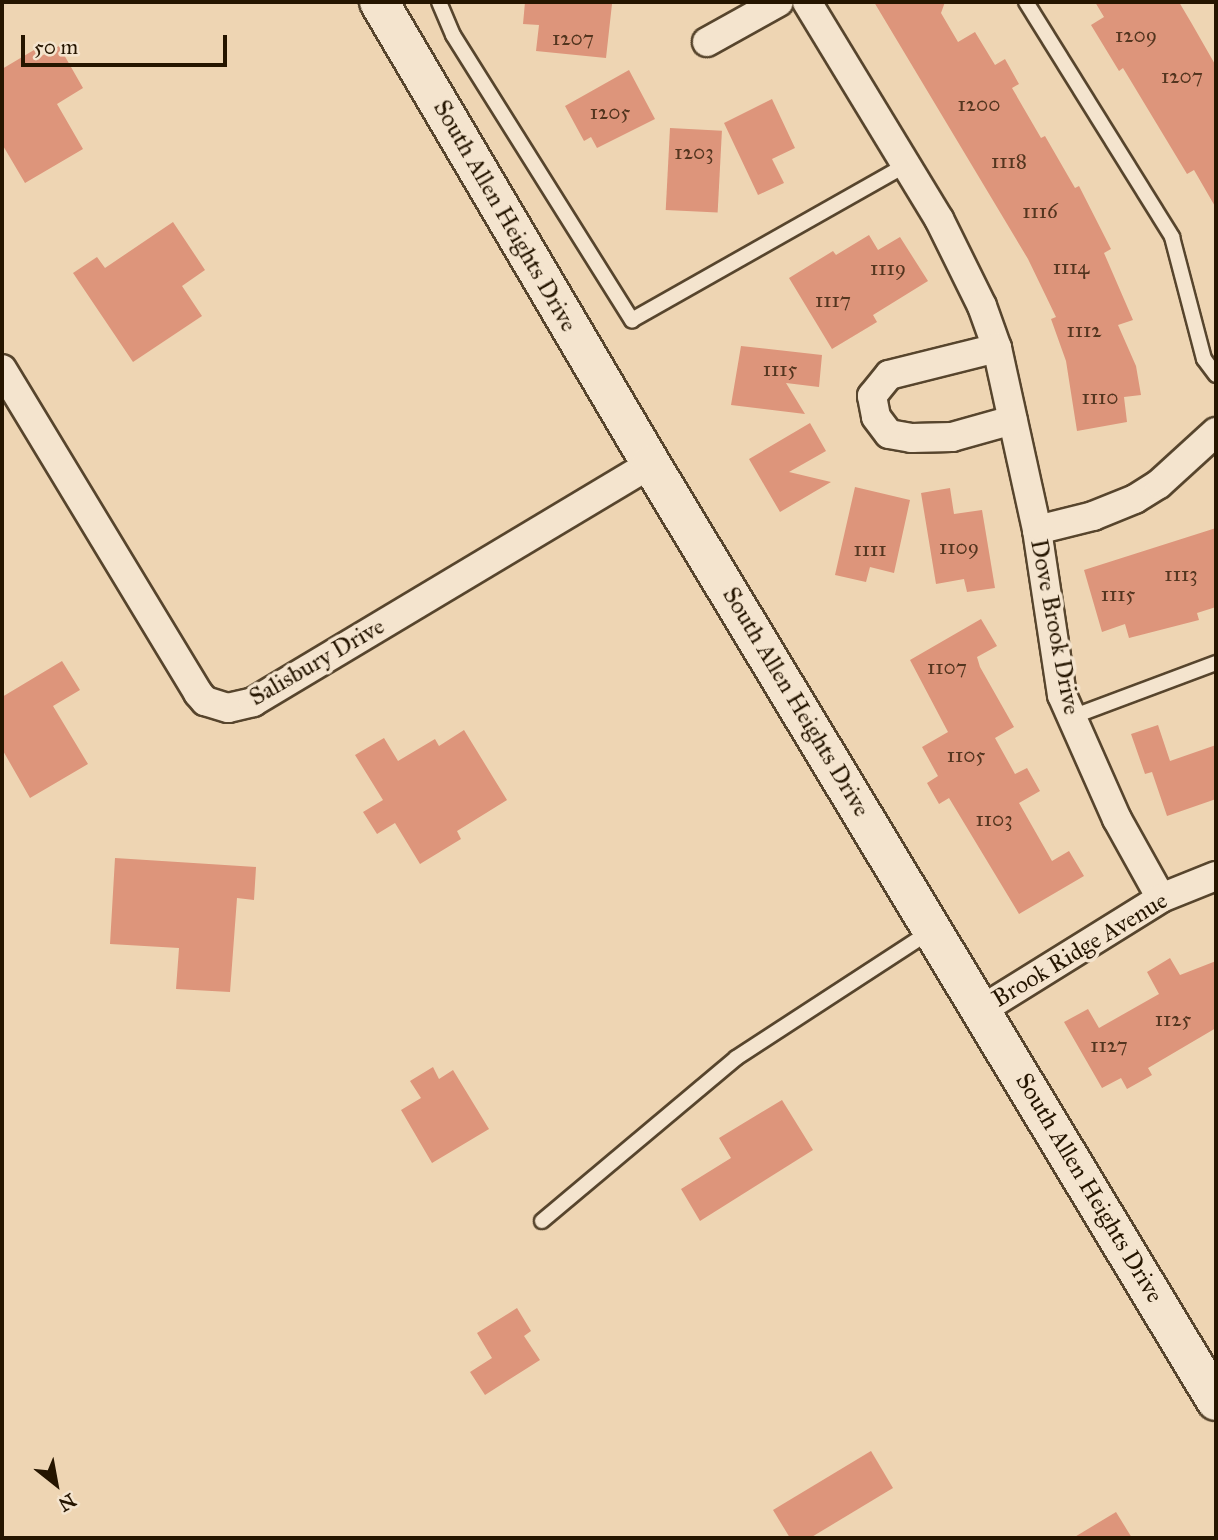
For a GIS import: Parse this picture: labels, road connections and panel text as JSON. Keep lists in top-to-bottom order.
{
  "streets": {
    "main road": ["South Allen Heights Drive"],
    "street": ["Dove Brook Drive", "Salisbury Drive", "Brook Ridge Avenue"]
  },
  "crossings": [
    ["South Allen Heights Drive", "Salisbury Drive"],
    ["South Allen Heights Drive", "Brook Ridge Avenue"],
    ["Dove Brook Drive", "Brook Ridge Avenue"]
  ],
  "house_numbers": [
    "1209",
    "1207",
    "1207",
    "1200",
    "1205",
    "1203",
    "1118",
    "1116",
    "1114",
    "1119",
    "1117",
    "1112",
    "1115",
    "1110",
    "1109",
    "1111",
    "1113",
    "1115",
    "1107",
    "1105",
    "1103",
    "1125",
    "1127"
  ],
  "scale_bar": "50 m",
  "north": "bottom right"
}
